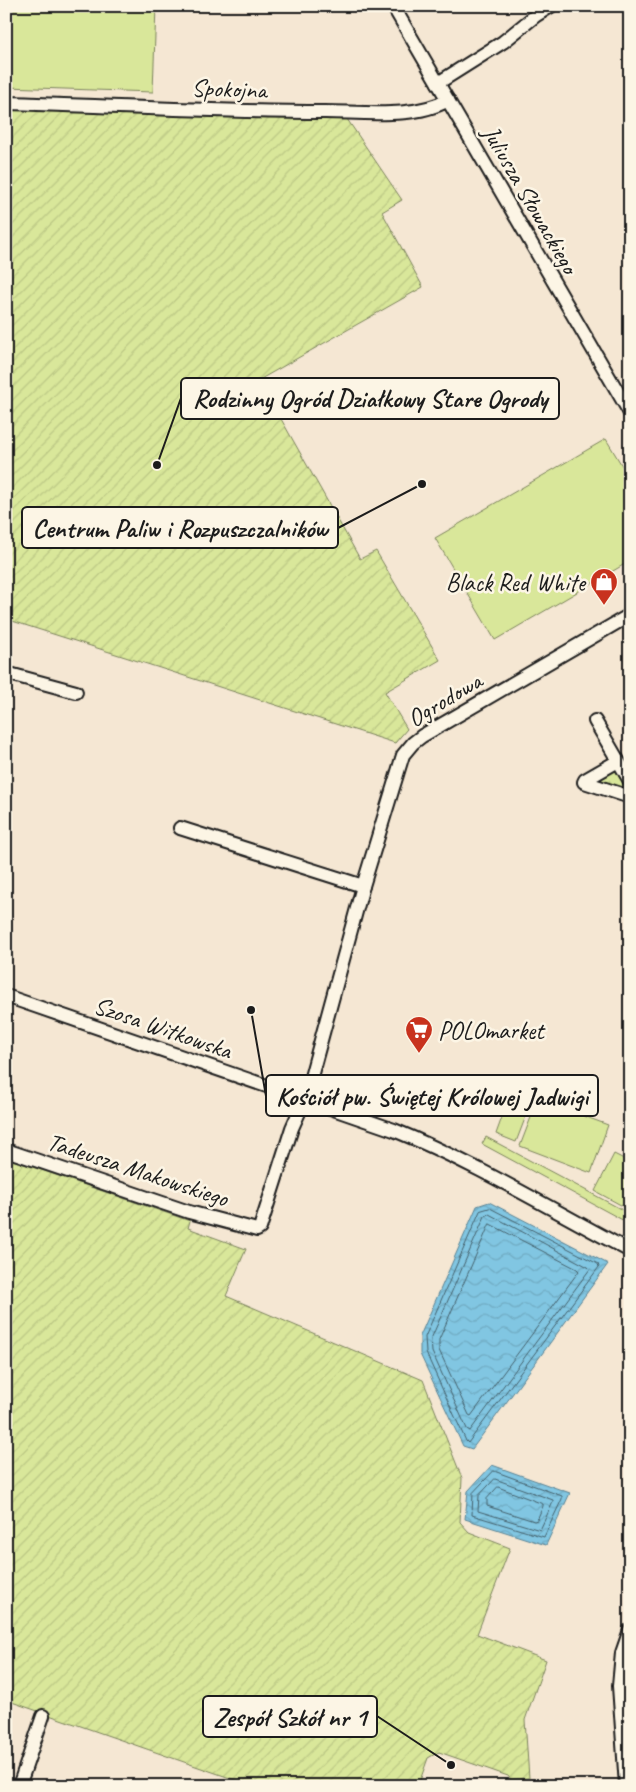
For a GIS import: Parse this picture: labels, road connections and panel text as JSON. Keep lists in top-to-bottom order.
{
  "streets": {
    "street": [
      "Spokojna",
      "Juliusza Słowackiego",
      "Ogrodowa",
      "Szosa Witkowska",
      "Tadeusza Makowskiego"
    ]
  },
  "crossings": [
    ["Spokojna", "Juliusza Słowackiego"],
    ["Ogrodowa", "Szosa Witkowska"],
    ["Ogrodowa", "Tadeusza Makowskiego"]
  ],
  "places": {
    "other": [
      "Rodzinny Ogród Działkowy Stare Ogrody",
      "Centrum Paliw i Rozpuszczalników",
      "Kościół pw. Świętej Królowej Jadwigi",
      "Zespół Szkół nr 1"
    ],
    "shop": ["Black Red White"],
    "supermarket": ["POLOmarket"]
  }
}
